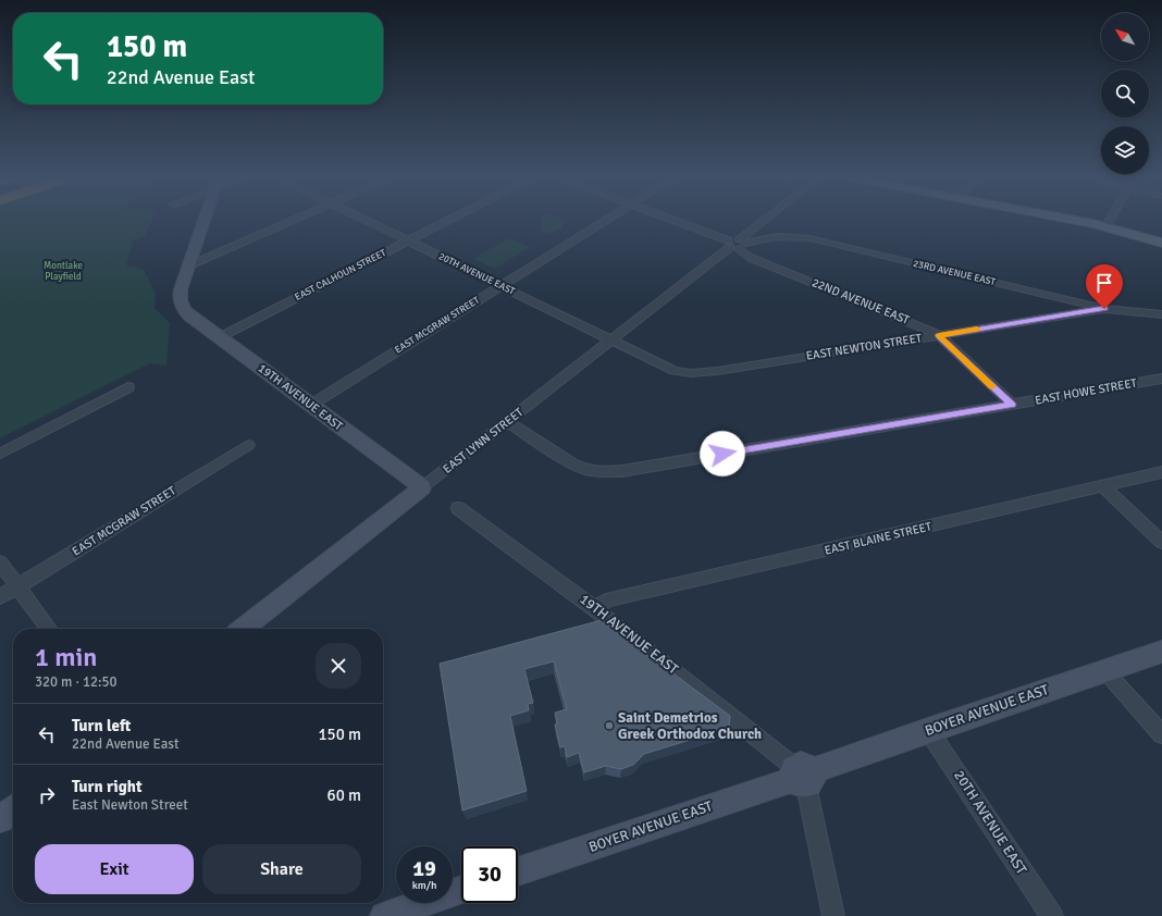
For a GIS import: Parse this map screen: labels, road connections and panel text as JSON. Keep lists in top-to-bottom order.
{
  "streets": {
    "street": [
      "23RD AVENUE EAST",
      "20TH AVENUE EAST",
      "EAST CALHOUN STREET",
      "22ND AVENUE EAST",
      "EAST MCGRAW STREET",
      "EAST NEWTON STREET",
      "EAST HOWE STREET",
      "19TH AVENUE EAST",
      "EAST LYNN STREET",
      "EAST BLAINE STREET",
      "BOYER AVENUE EAST"
    ]
  },
  "crossings": [
    ["23RD AVENUE EAST", "22ND AVENUE EAST"],
    ["23RD AVENUE EAST", "EAST NEWTON STREET"],
    ["23RD AVENUE EAST", "EAST LYNN STREET"],
    ["20TH AVENUE EAST", "EAST CALHOUN STREET"],
    ["20TH AVENUE EAST", "EAST MCGRAW STREET"],
    ["20TH AVENUE EAST", "EAST NEWTON STREET"],
    ["20TH AVENUE EAST", "EAST LYNN STREET"],
    ["20TH AVENUE EAST", "BOYER AVENUE EAST"],
    ["EAST CALHOUN STREET", "19TH AVENUE EAST"],
    ["22ND AVENUE EAST", "EAST NEWTON STREET"],
    ["22ND AVENUE EAST", "EAST HOWE STREET"],
    ["22ND AVENUE EAST", "EAST LYNN STREET"],
    ["EAST MCGRAW STREET", "19TH AVENUE EAST"],
    ["EAST HOWE STREET", "EAST LYNN STREET"],
    ["19TH AVENUE EAST", "EAST LYNN STREET"],
    ["19TH AVENUE EAST", "EAST BLAINE STREET"],
    ["19TH AVENUE EAST", "BOYER AVENUE EAST"]
  ],
  "parks": ["Montlake Playfield"],
  "places": ["Saint Demetrios Greek Orthodox Church"],
  "north": "top left",
  "page": {
    "turn": ["150 m", "22nd Avenue East"],
    "heading": ["1 min", "320 m · 12:50"],
    "list": [
      {
        "name": "Turn left",
        "note": "22nd Avenue East",
        "value": "150 m"
      },
      {
        "name": "Turn right",
        "note": "East Newton Street",
        "value": "60 m"
      }
    ],
    "buttons": ["Exit", "Share"],
    "speed": "19 km/h",
    "limit": "30"
  }
}
